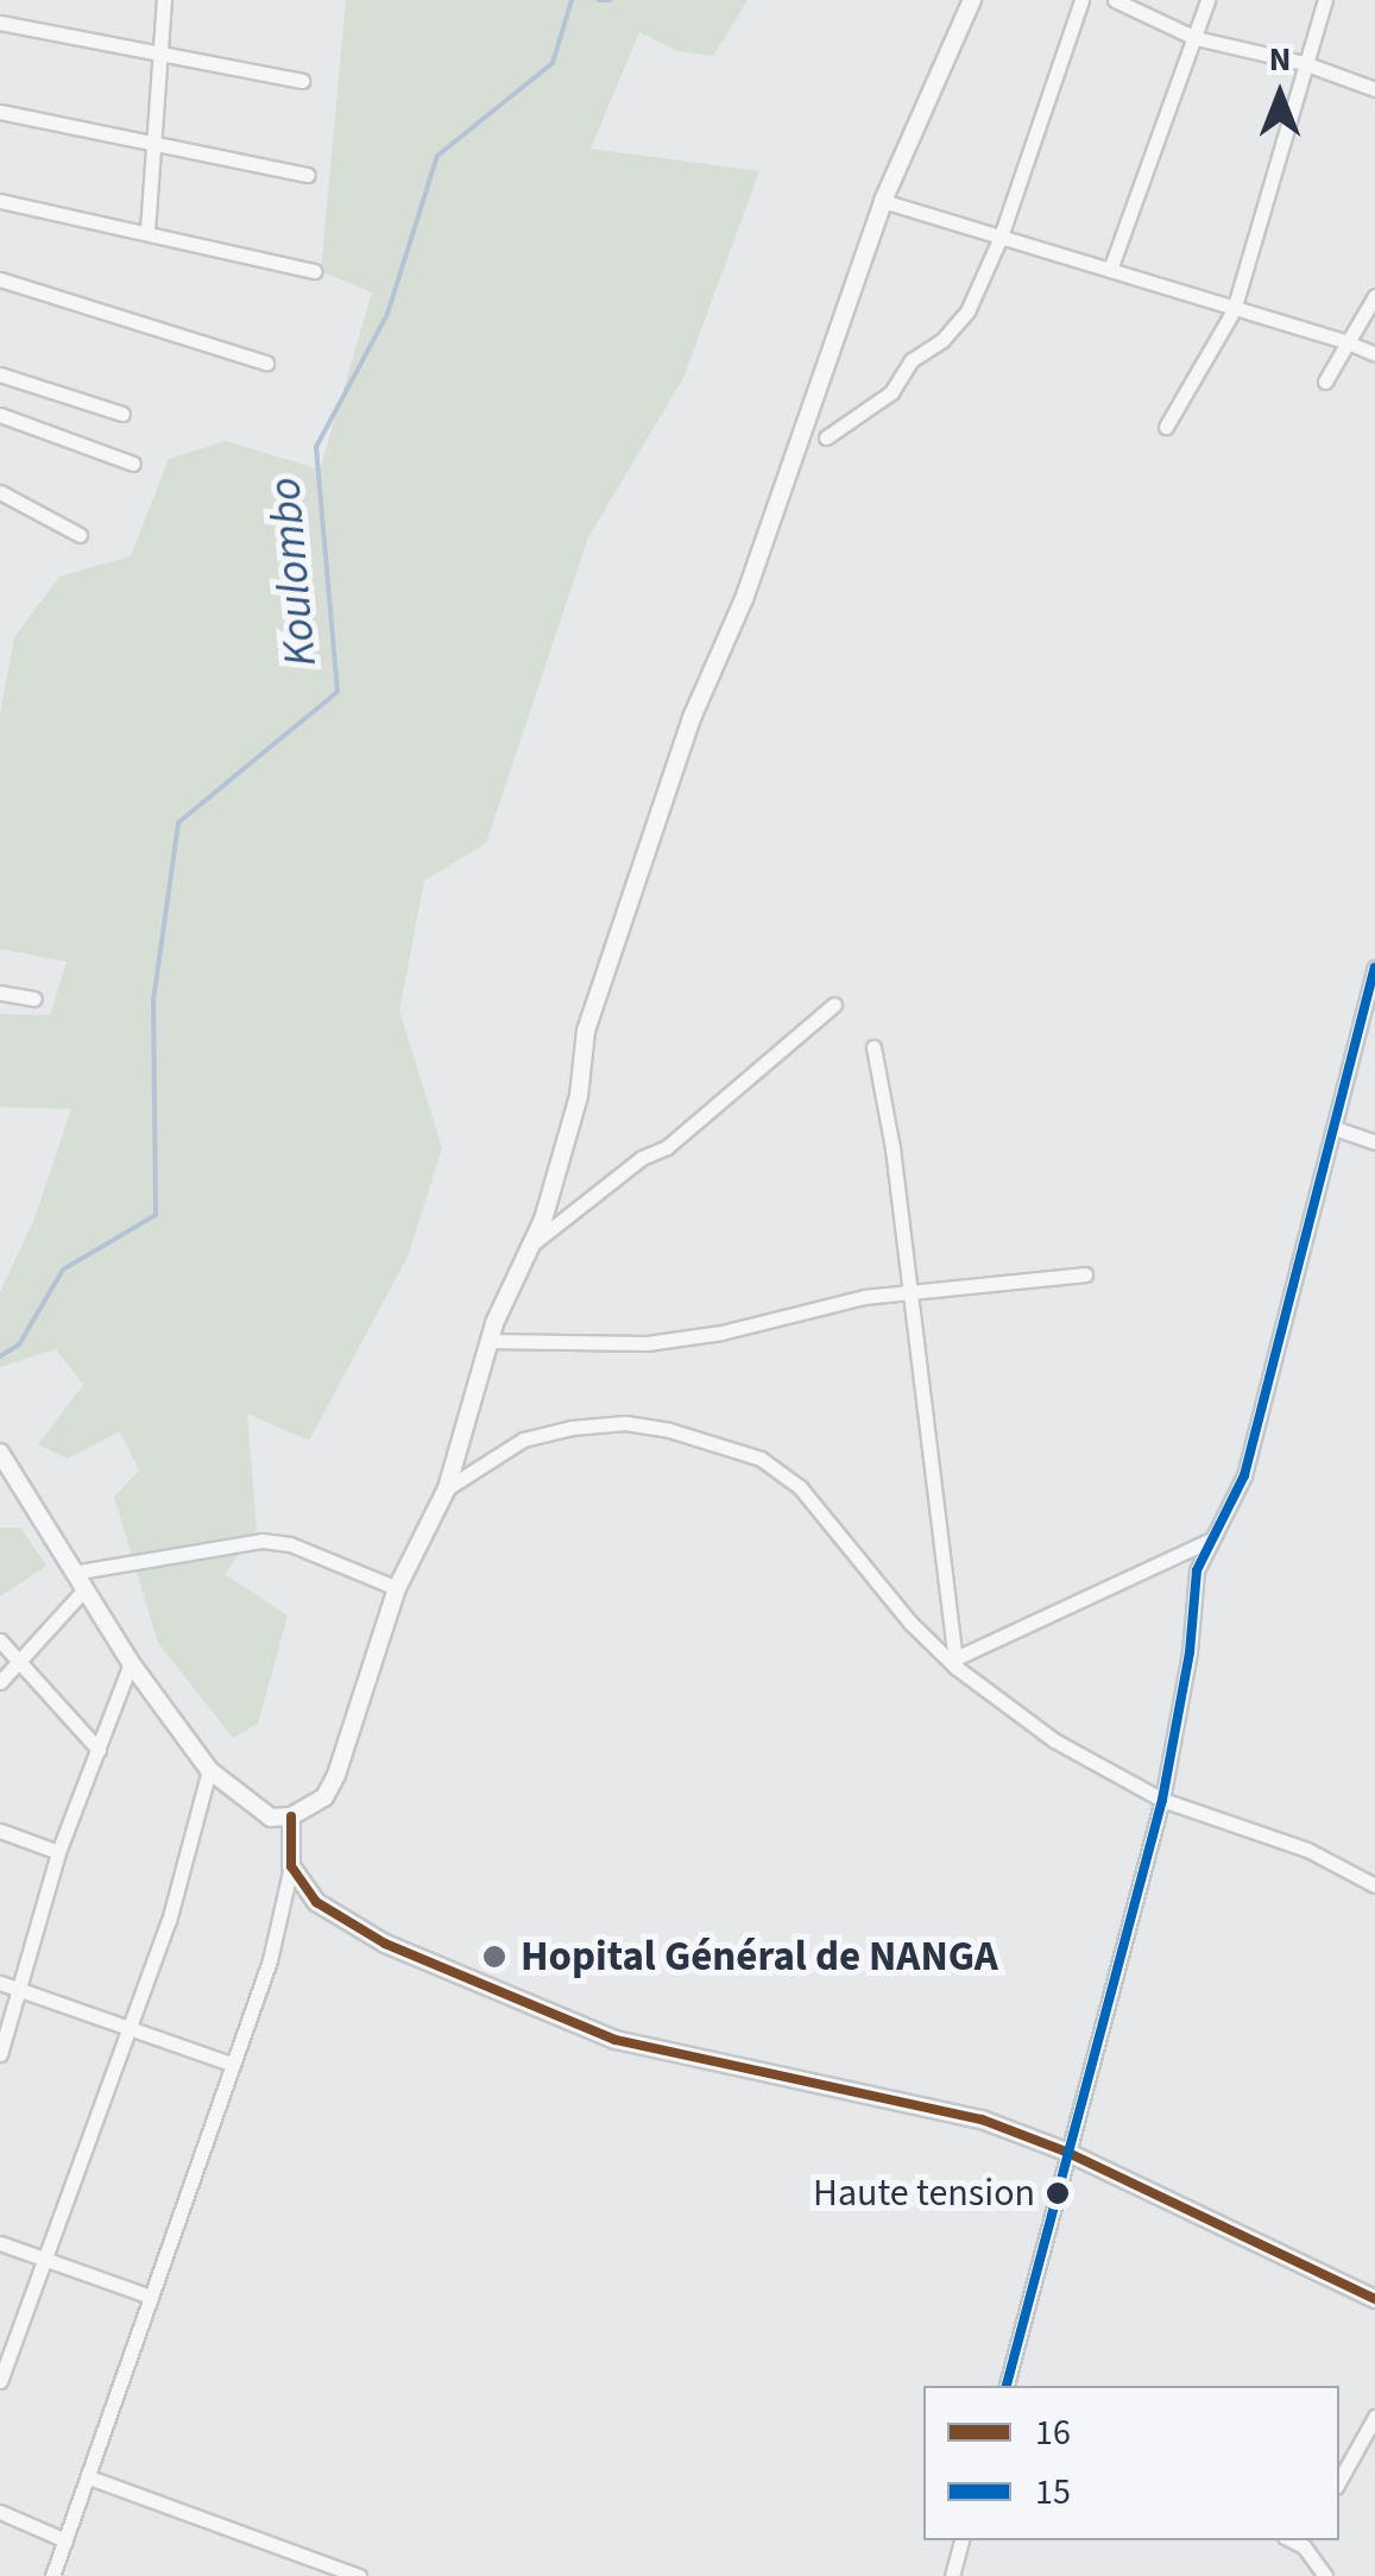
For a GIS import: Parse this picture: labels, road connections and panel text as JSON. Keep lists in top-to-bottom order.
{
  "water": ["Koulombo"],
  "places": ["Hopital Général de NANGA", "Haute tension"],
  "lines": ["transit line 15", "transit line 16"],
  "legend": ["16", "15"],
  "north": "top"
}
